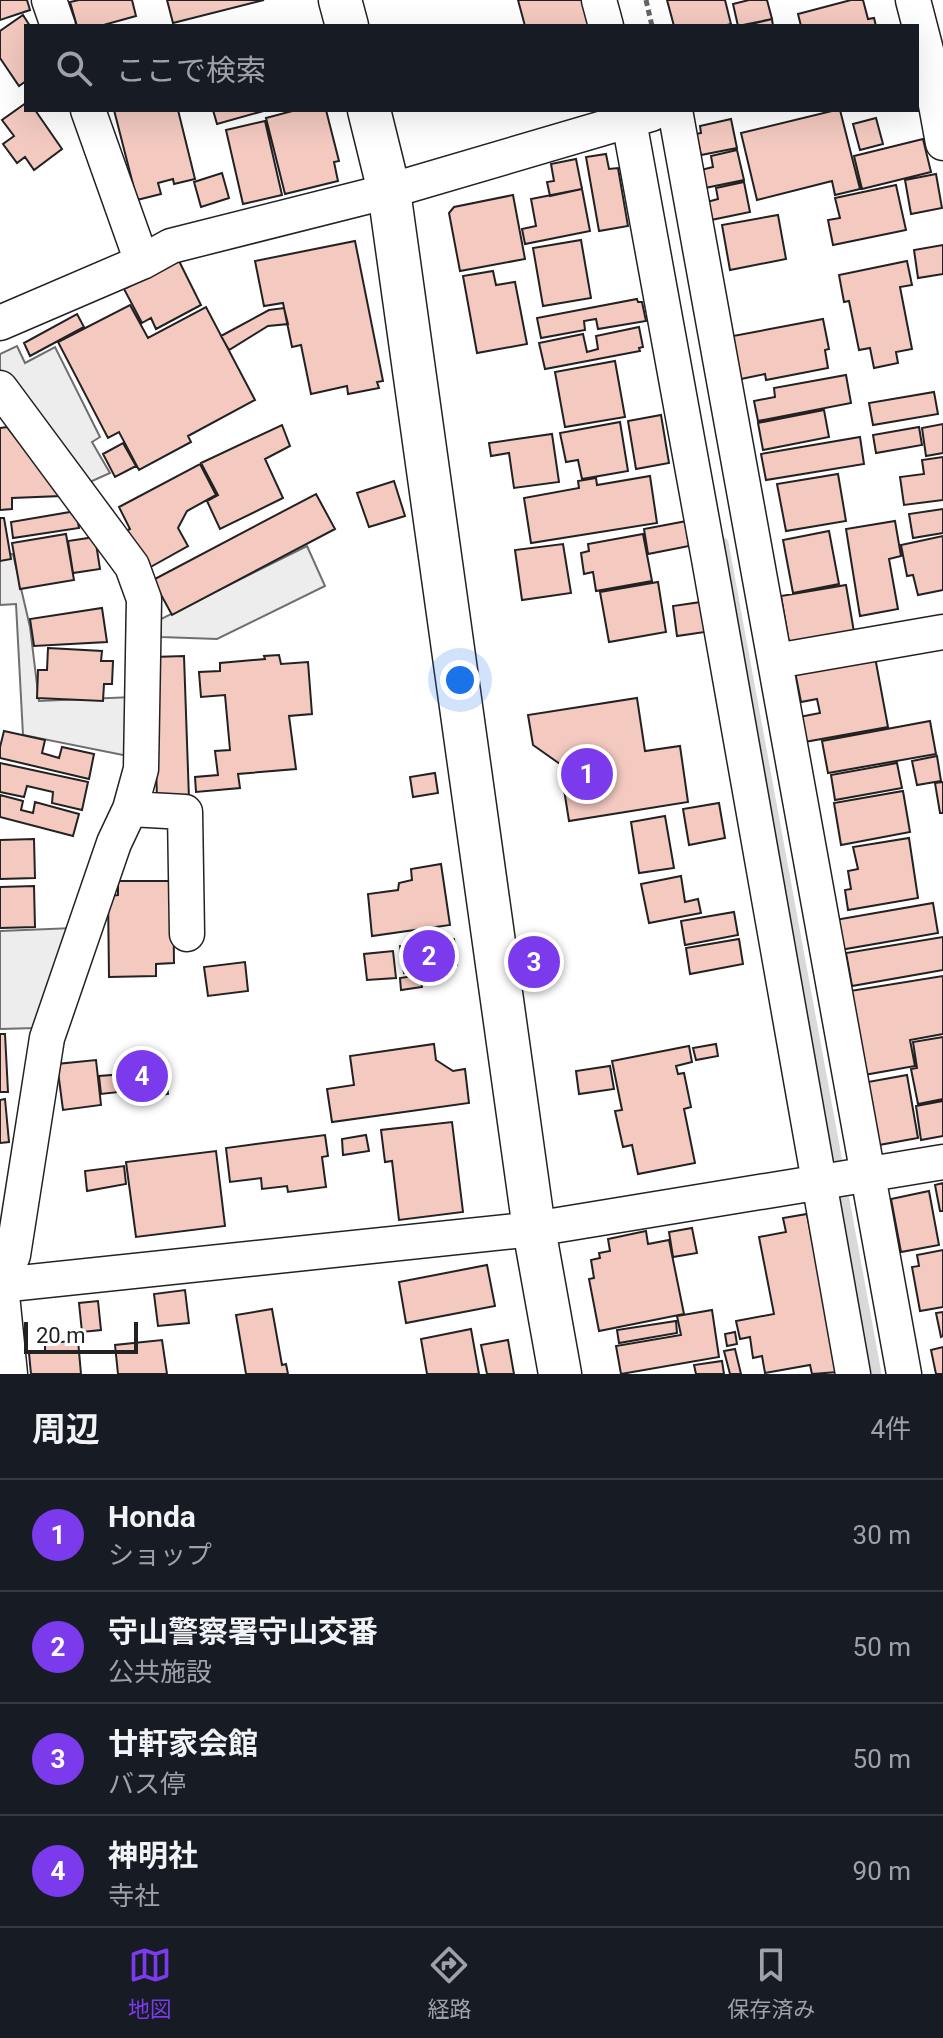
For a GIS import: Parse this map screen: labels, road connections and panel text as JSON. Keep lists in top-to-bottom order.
{
  "scale_bar": "20 m",
  "page": {
    "search": "ここで検索",
    "pins": [
      "1",
      "2",
      "3",
      "4"
    ],
    "scale": "20 m",
    "heading": ["周辺", "4件"],
    "list": [
      {
        "mark": "1",
        "name": "Honda",
        "note": "ショップ",
        "value": "30 m"
      },
      {
        "mark": "2",
        "name": "守山警察署守山交番",
        "note": "公共施設",
        "value": "50 m"
      },
      {
        "mark": "3",
        "name": "廿軒家会館",
        "note": "バス停",
        "value": "50 m"
      },
      {
        "mark": "4",
        "name": "神明社",
        "note": "寺社",
        "value": "90 m"
      }
    ],
    "nav": ["地図", "経路", "保存済み"]
  }
}
